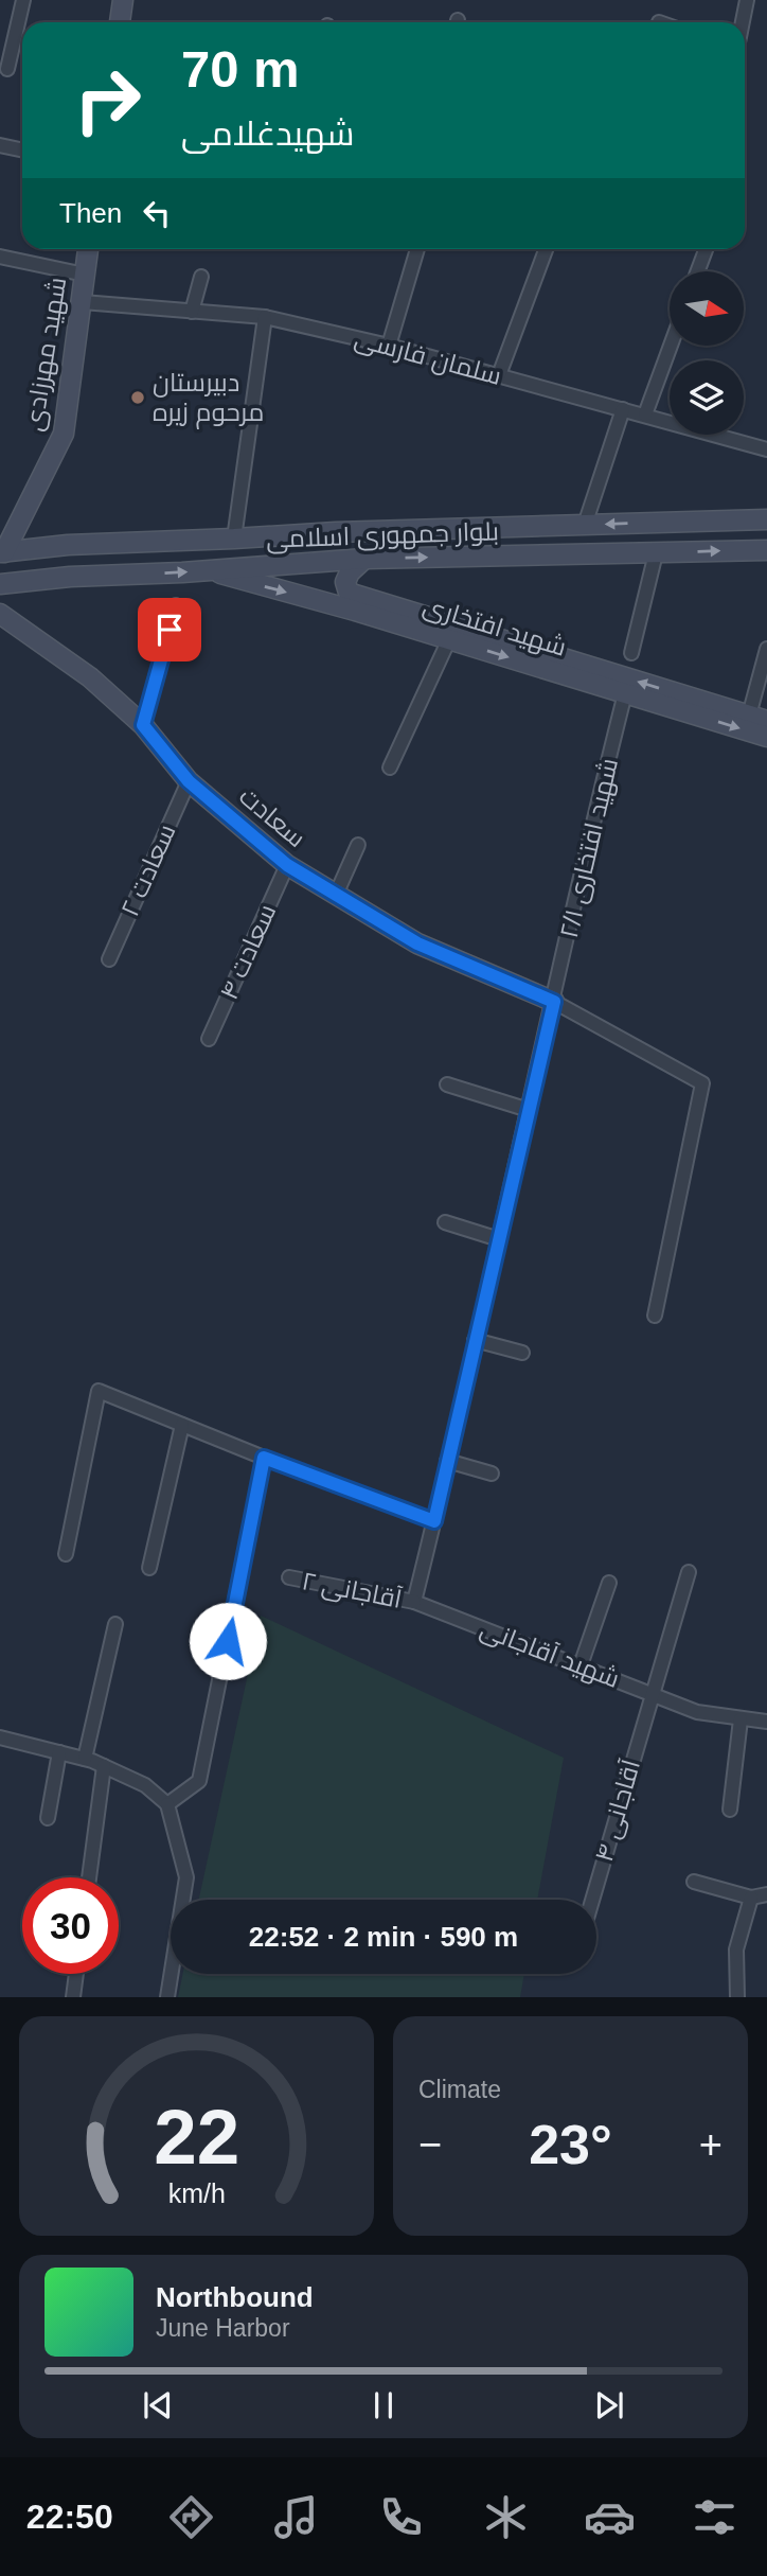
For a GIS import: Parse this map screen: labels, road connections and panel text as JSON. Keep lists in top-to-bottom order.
{
  "streets": {
    "street": [
      "شهید مهرزادی",
      "سلمان فارسی",
      "بلوار جمهوری اسلامی",
      "شهید افتخاری",
      "سعادت",
      "شهید افتخاری ۲/۱",
      "سعادت ۲",
      "سعادت ۴",
      "آقاجانی ۲",
      "شهید آقاجانی",
      "آقاجانی ۴"
    ]
  },
  "crossings": [
    ["شهید مهرزادی", "سلمان فارسی"],
    ["شهید مهرزادی", "بلوار جمهوری اسلامی"],
    ["بلوار جمهوری اسلامی", "شهید افتخاری"],
    ["شهید افتخاری", "شهید افتخاری ۲/۱"],
    ["سعادت", "شهید افتخاری ۲/۱"],
    ["سعادت", "سعادت ۲"],
    ["سعادت", "سعادت ۴"],
    ["آقاجانی ۲", "شهید آقاجانی"],
    ["شهید آقاجانی", "آقاجانی ۴"]
  ],
  "places": ["دبیرستان مرحوم زیره"],
  "north": "right",
  "page": {
    "turn": ["70 m", "شهیدغلامی"],
    "then": "Then",
    "limit": "30",
    "trip": "22:52 · 2 min · 590 m",
    "tile": "Climate",
    "heat": ["−", "23°", "+"],
    "song": ["Northbound", "June Harbor"],
    "tabs": "22:50",
    "gauge": ["22", "km/h"]
  }
}
